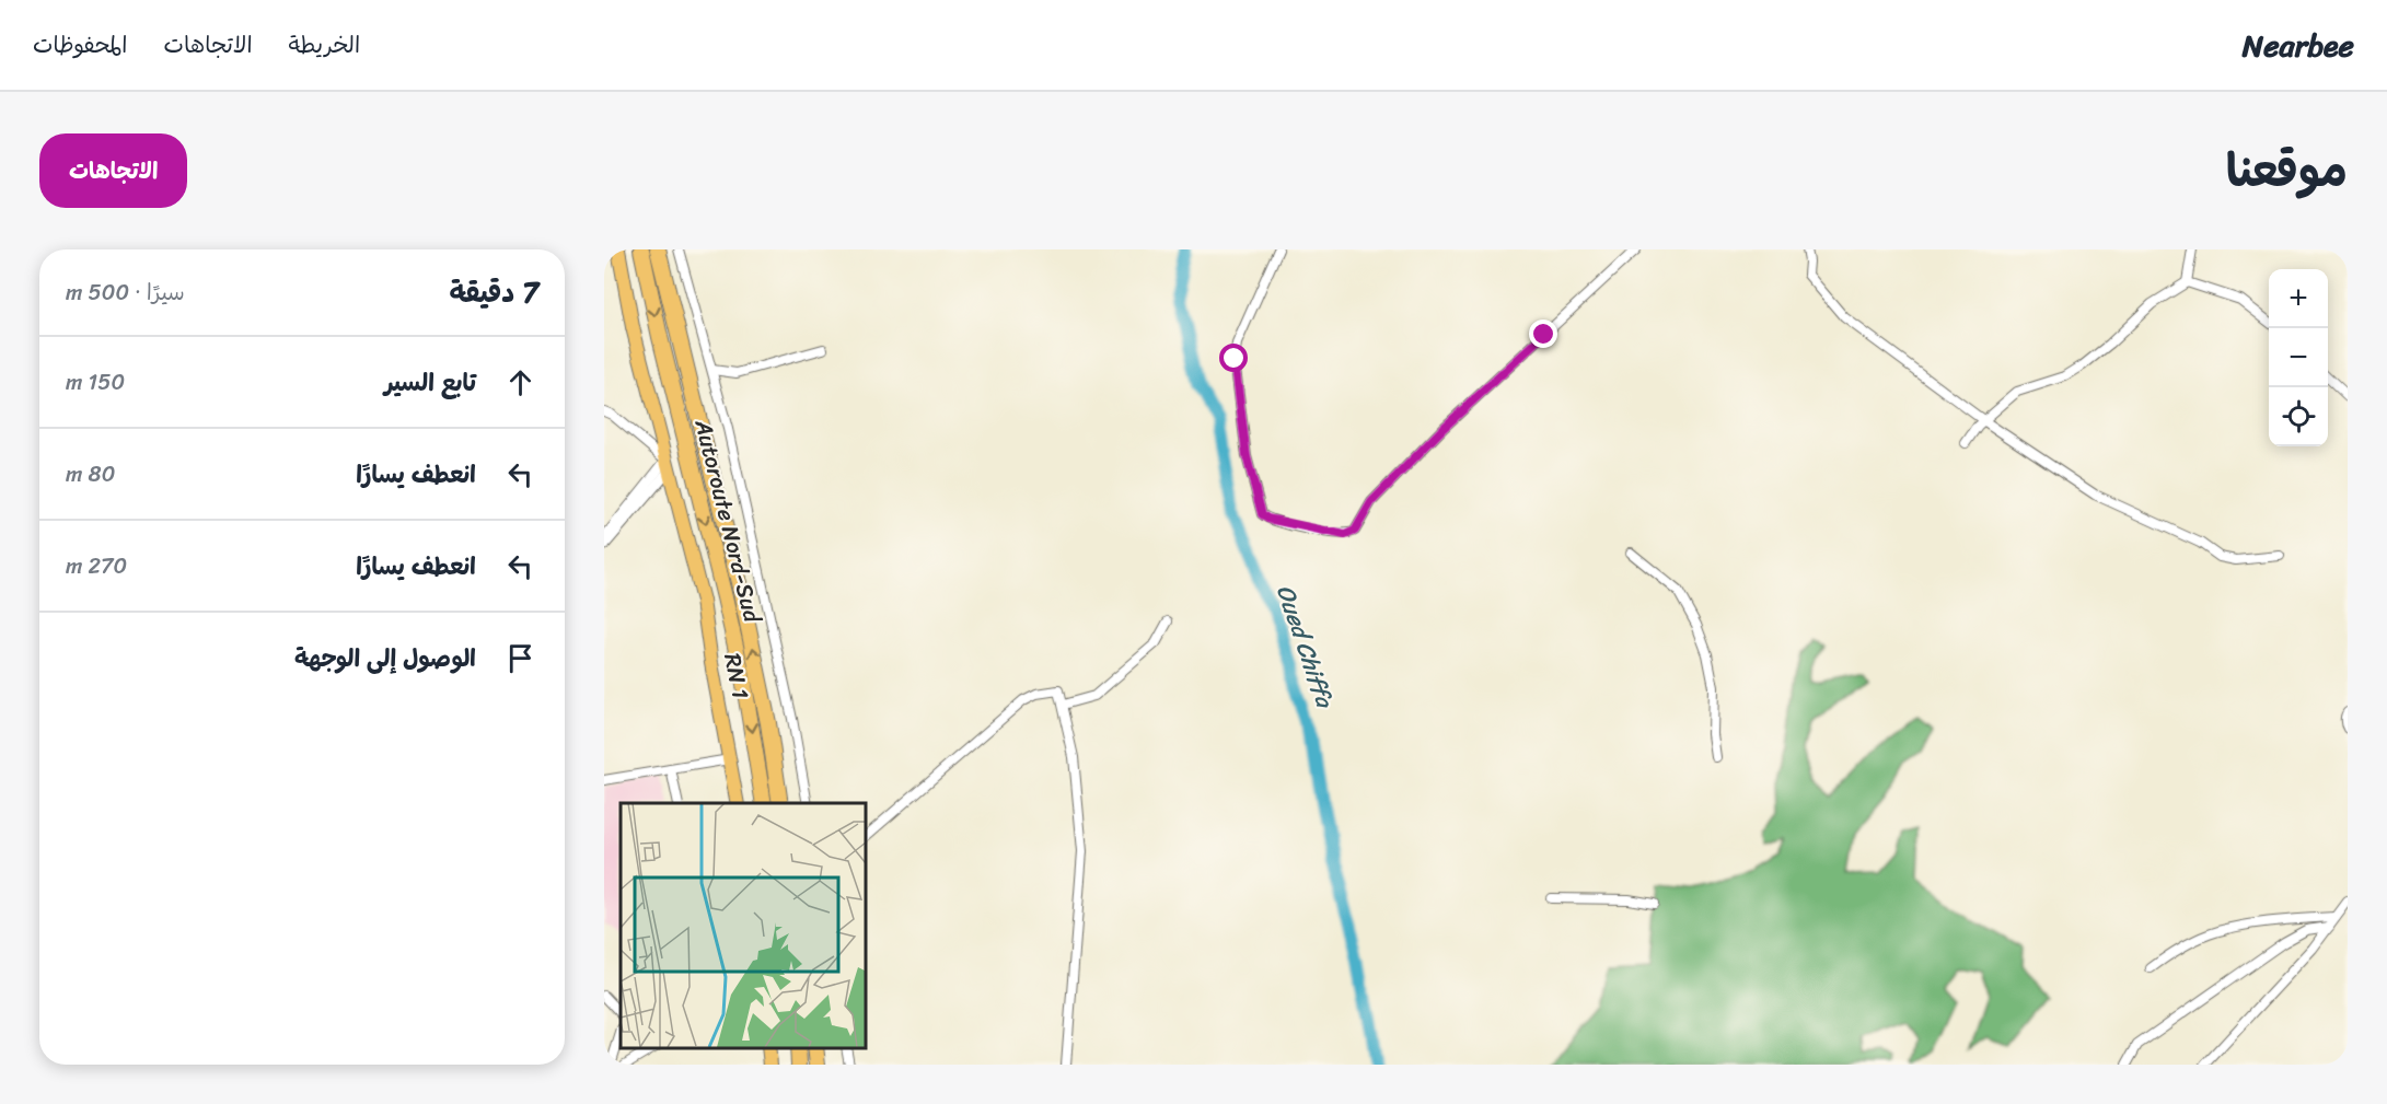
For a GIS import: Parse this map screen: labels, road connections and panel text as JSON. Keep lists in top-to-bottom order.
{
  "streets": {
    "highway": ["Autoroute Nord-Sud"],
    "main road": ["RN 1"]
  },
  "water": ["Oued Chiffa"],
  "page": {
    "header": "Nearbee",
    "nav": ["الخريطة", "الاتجاهات", "المحفوظات"],
    "title": "موقعنا",
    "buttons": "الاتجاهات",
    "heading": ["7 دقيقة", "سيرًا · 500 m"],
    "map_buttons": ["+", "−"],
    "list": [
      ["تابع السير", "150 m"],
      ["انعطف يسارًا", "80 m"],
      ["انعطف يسارًا", "270 m"],
      "الوصول إلى الوجهة"
    ]
  }
}
